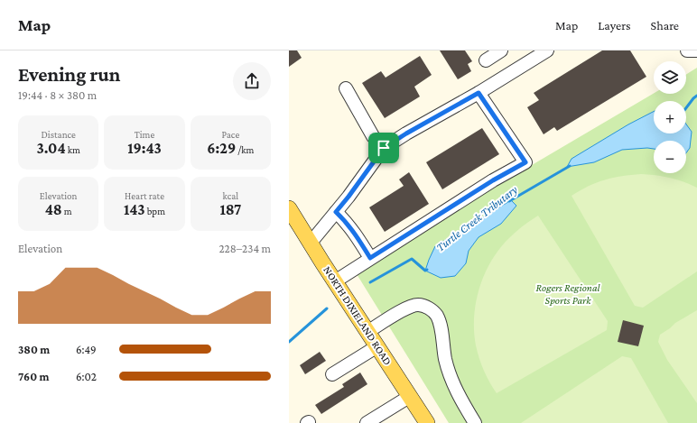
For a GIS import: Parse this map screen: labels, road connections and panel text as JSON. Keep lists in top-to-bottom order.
{
  "streets": {
    "main road": ["NORTH DIXIELAND ROAD"]
  },
  "water": ["Turtle Creek Tributary"],
  "parks": ["Rogers Regional Sports Park"],
  "page": {
    "header": "Map",
    "nav": ["Map", "Layers", "Share"],
    "heading": ["Evening run", "19:44 · 8 × 380 m"],
    "map_buttons": ["+", "−"],
    "stats": [
      ["Distance", "3.04 km"],
      ["Time", "19:43"],
      ["Pace", "6:29 /km"],
      ["Elevation", "48 m"],
      ["Heart rate", "143 bpm"],
      ["kcal", "187"]
    ],
    "chart": ["Elevation", "228–234 m"],
    "list": [
      {
        "name": "380 m",
        "note": "6:49"
      },
      {
        "name": "760 m",
        "note": "6:02"
      }
    ]
  }
}
